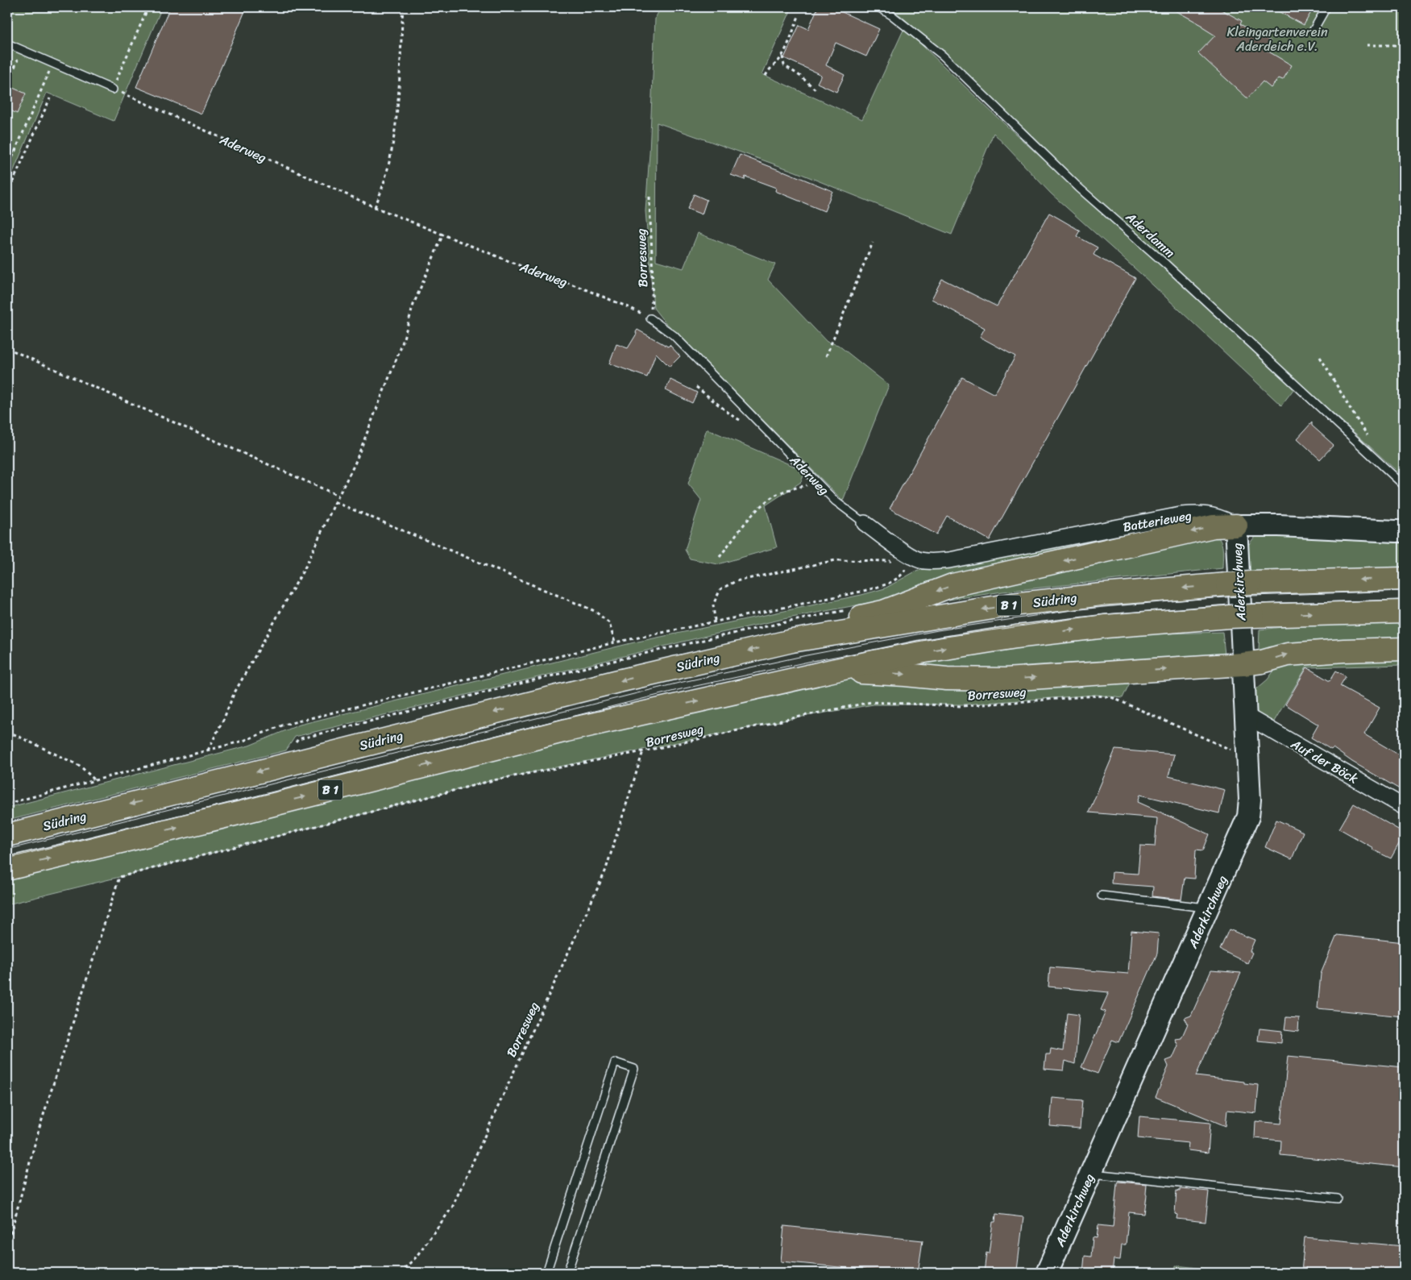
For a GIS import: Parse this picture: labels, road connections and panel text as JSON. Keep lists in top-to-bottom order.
{
  "streets": {
    "main road": ["Südring", "B 1"],
    "street": [
      "Aderweg",
      "Batterieweg",
      "Aderkirchweg",
      "Auf der Böck"
    ],
    "lane": ["Aderdamm"],
    "path": ["Borresweg"]
  },
  "crossings": [
    ["Aderweg", "Borresweg"],
    ["Aderweg", "Batterieweg"],
    ["Borresweg", "Aderkirchweg"],
    ["Batterieweg", "Aderkirchweg"],
    ["Aderkirchweg", "Auf der Böck"]
  ],
  "parks": ["Kleingartenverein Aderdeich e.V."]
}
